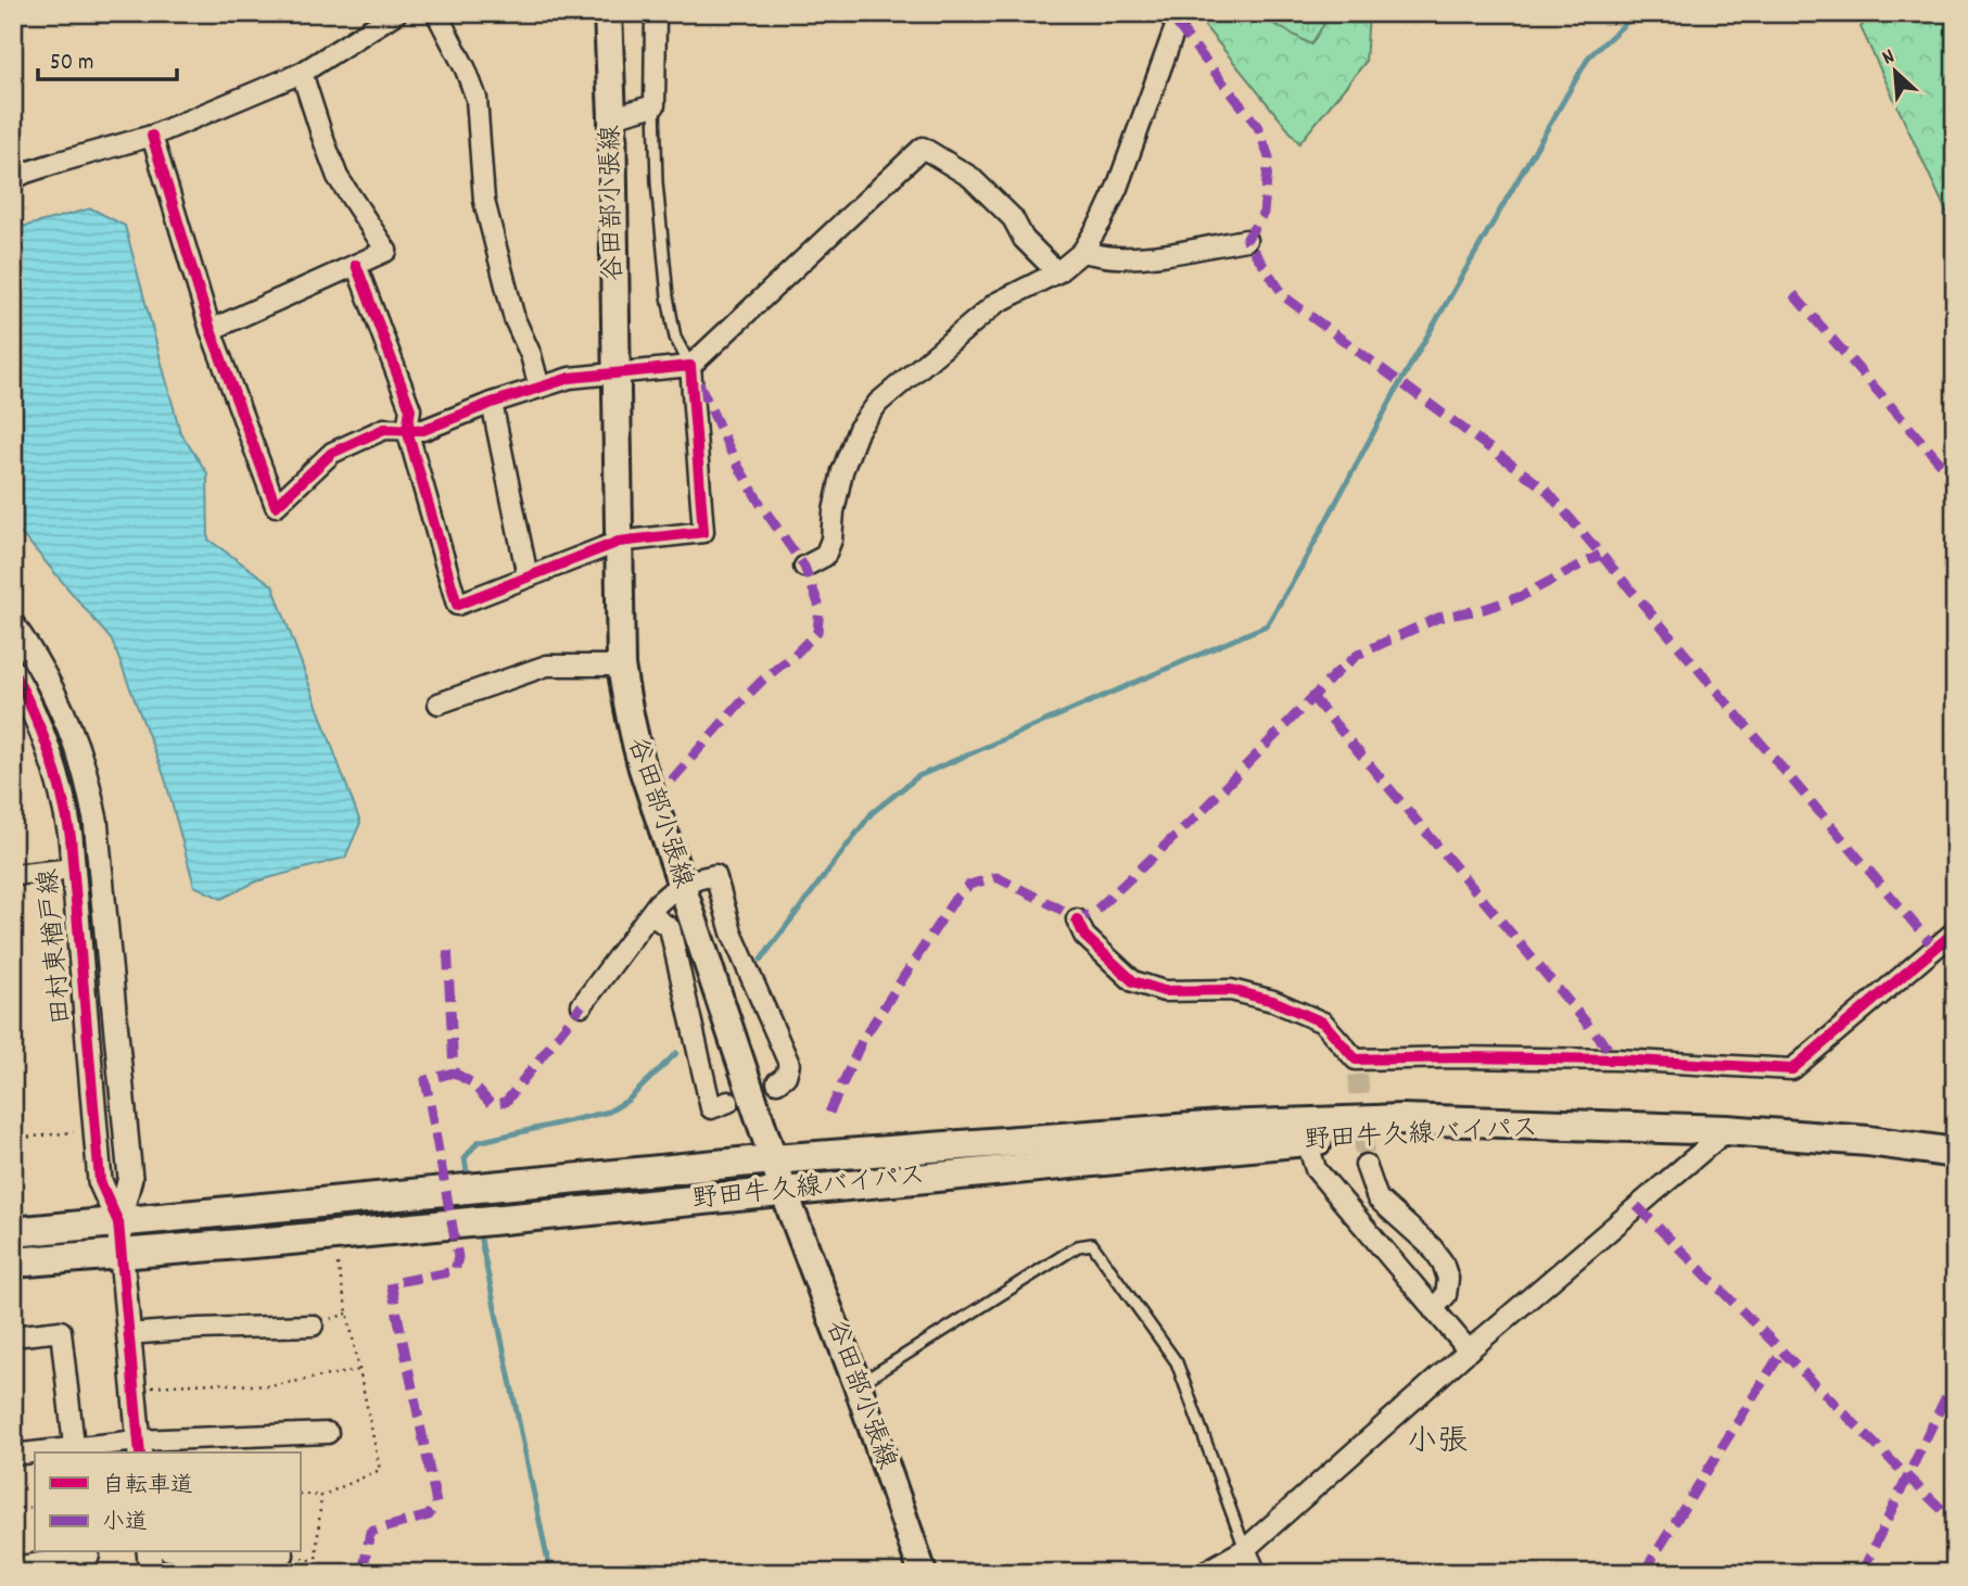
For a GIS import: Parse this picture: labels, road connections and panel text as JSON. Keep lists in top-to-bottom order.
{
  "streets": {
    "main road": ["谷田部小張線", "野田牛久線バイパス"],
    "street": ["田村東楢戸線"]
  },
  "crossings": [
    ["谷田部小張線", "野田牛久線バイパス"],
    ["田村東楢戸線", "野田牛久線バイパス"]
  ],
  "districts": ["小張"],
  "legend": ["自転車道", "小道"],
  "scale_bar": "50 m",
  "north": "top left"
}
